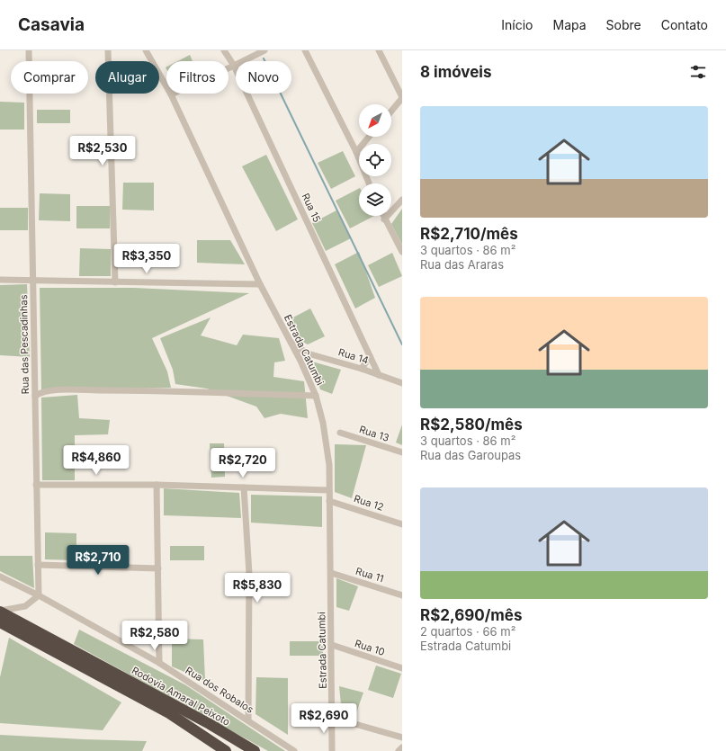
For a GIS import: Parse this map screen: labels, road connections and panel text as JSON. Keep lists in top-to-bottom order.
{
  "streets": {
    "highway": ["Rodovia Amaral Peixoto"],
    "street": [
      "Rua 15",
      "Rua das Pescadinhas",
      "Estrada Catumbi",
      "Rua 14",
      "Rua 13",
      "Rua 12",
      "Rua 11",
      "Rua 10",
      "Rua dos Robalos"
    ]
  },
  "crossings": [
    ["Rua 15", "Rua 14"],
    ["Rua das Pescadinhas", "Rua dos Robalos"],
    ["Estrada Catumbi", "Rua 14"],
    ["Estrada Catumbi", "Rua 12"],
    ["Estrada Catumbi", "Rua 11"],
    ["Estrada Catumbi", "Rua 10"]
  ],
  "north": "bottom left",
  "page": {
    "header": "Casavia",
    "nav": [
      "Início",
      "Mapa",
      "Sobre",
      "Contato"
    ],
    "heading": "8 imóveis",
    "chip": [
      "Comprar",
      "Alugar",
      "Filtros",
      "Novo"
    ],
    "list": [
      {
        "name": "R$2,710/mês",
        "note": "3 quartos · 86 m² · Rua das Araras"
      },
      {
        "name": "R$2,580/mês",
        "note": "3 quartos · 86 m² · Rua das Garoupas"
      },
      {
        "name": "R$2,690/mês",
        "note": "2 quartos · 66 m² · Estrada Catumbi"
      }
    ],
    "price": [
      "R$2,530",
      "R$3,350",
      "R$4,860",
      "R$2,720",
      "R$2,710",
      "R$5,830",
      "R$2,580",
      "R$2,690"
    ]
  }
}
